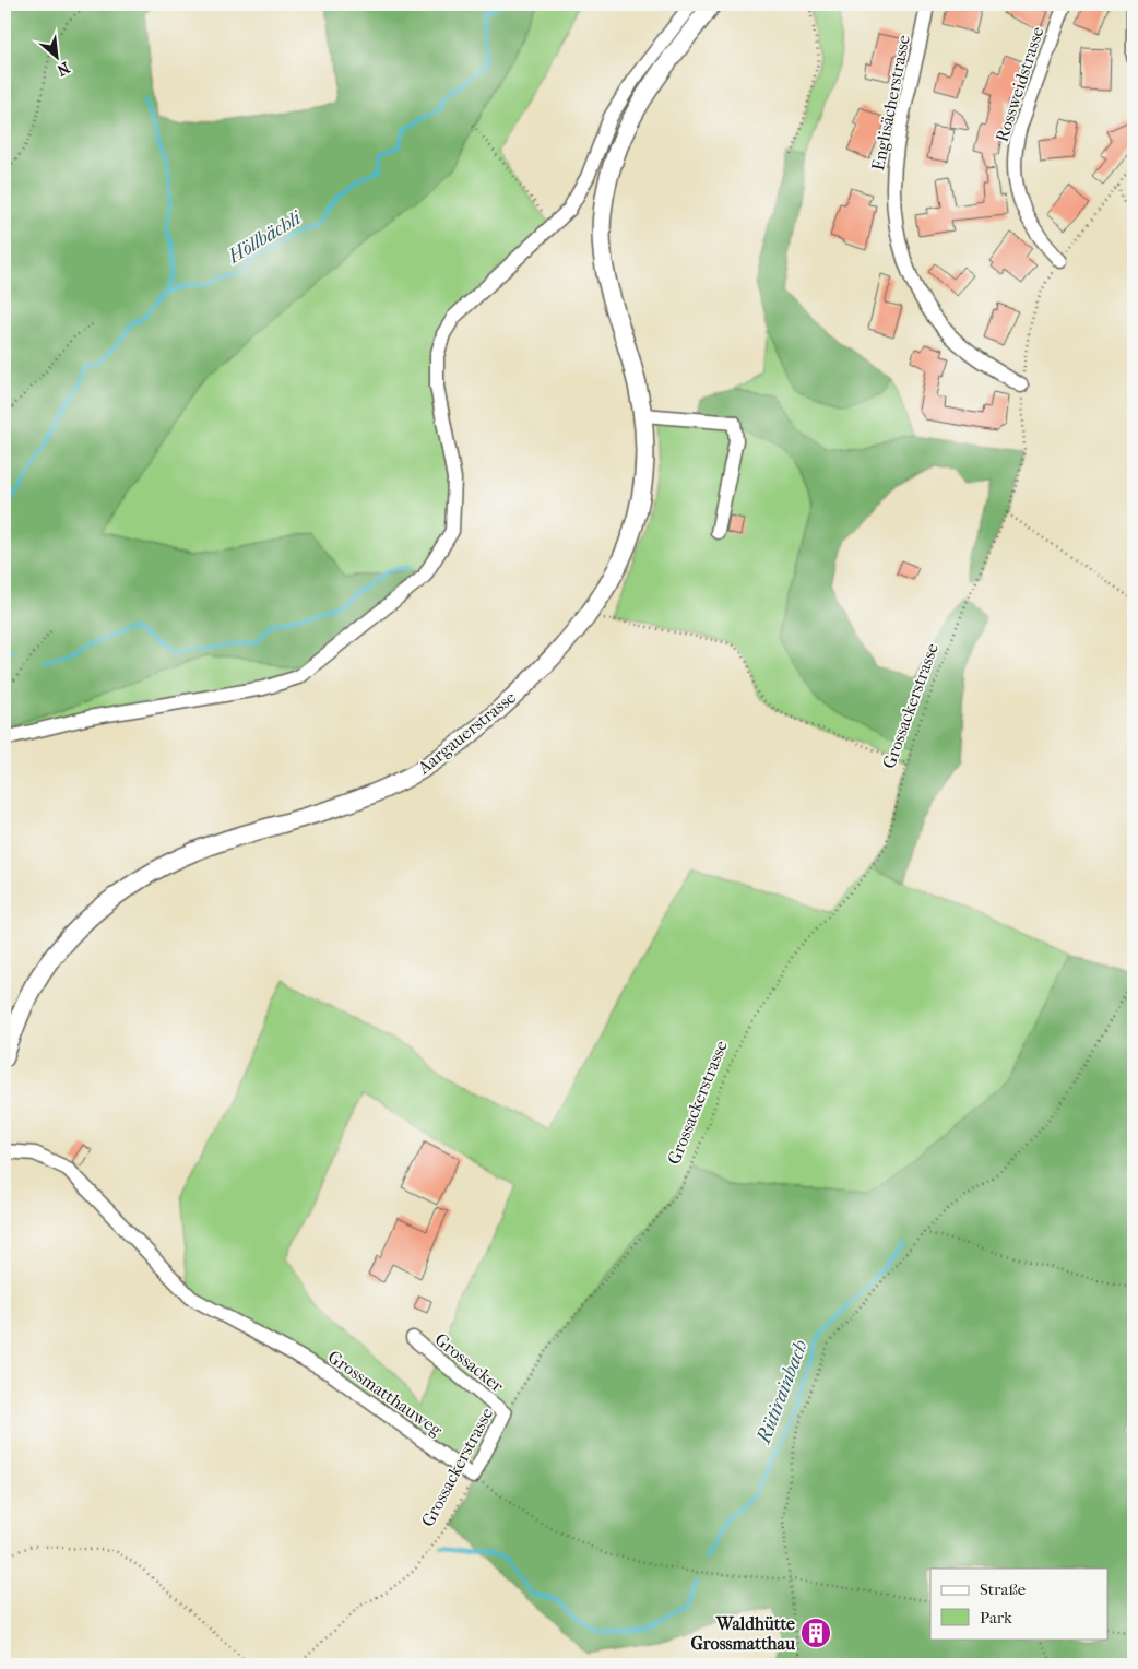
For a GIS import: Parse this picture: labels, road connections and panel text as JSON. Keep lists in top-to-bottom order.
{
  "streets": {
    "main road": ["Aargauerstrasse"],
    "street": [
      "Rossweidstrasse",
      "Englisächerstrasse",
      "Grossackerstrasse",
      "Grossacker",
      "Grossmatthauweg"
    ]
  },
  "crossings": [
    ["Rossweidstrasse", "Grossackerstrasse"],
    ["Englisächerstrasse", "Grossackerstrasse"],
    ["Grossackerstrasse", "Grossacker"],
    ["Grossackerstrasse", "Grossmatthauweg"]
  ],
  "water": ["Höllbächli", "Rütirainbach"],
  "places": {
    "building": ["Waldhütte Grossmatthau"]
  },
  "legend": ["Straße", "Park"],
  "north": "bottom right"
}
